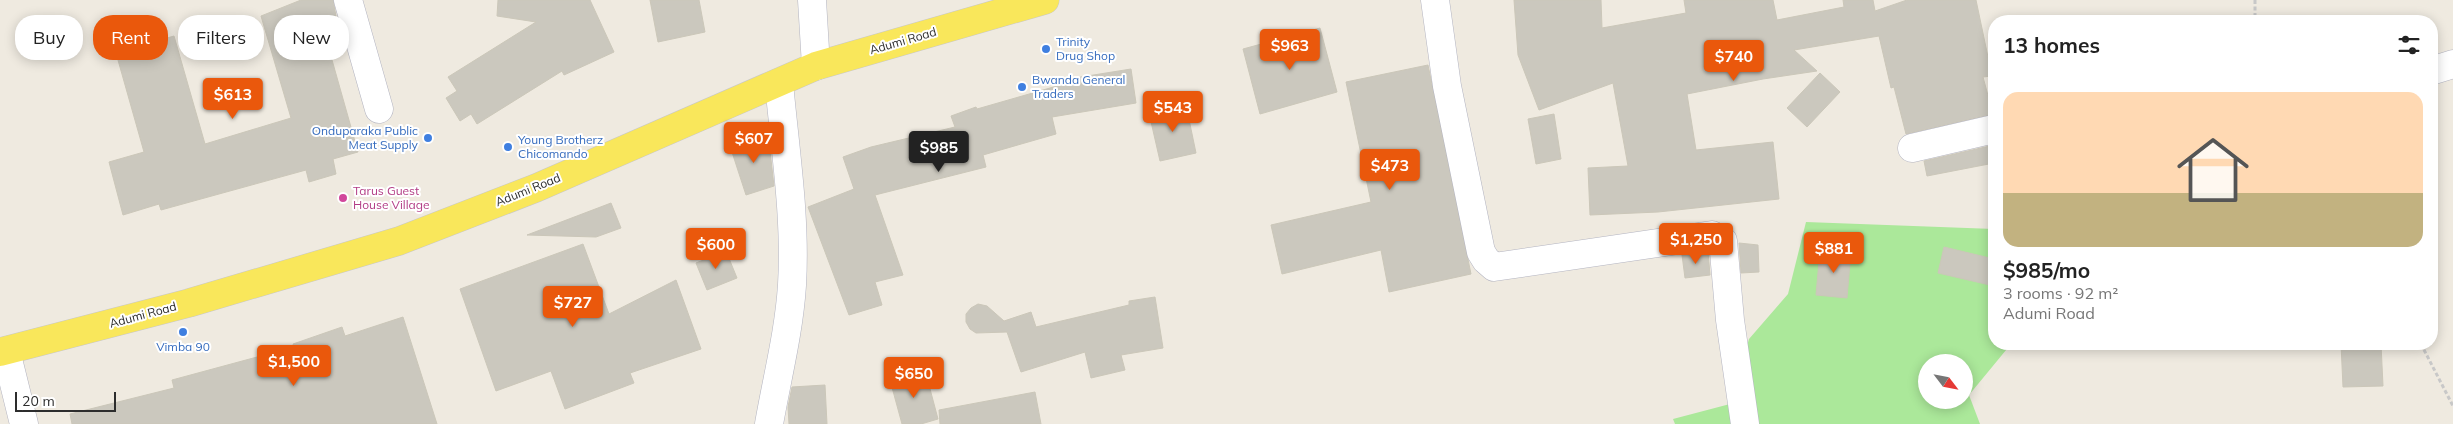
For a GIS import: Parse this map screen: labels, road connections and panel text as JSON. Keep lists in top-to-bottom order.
{
  "streets": {
    "main road": ["Adumi Road"]
  },
  "places": [
    "Trinity Drug Shop",
    "Bwanda General Traders",
    "Onduparaka Public Meat Supply",
    "Young Brotherz Chicomando",
    "Tarus Guest House Village",
    "Vimba 90"
  ],
  "scale_bar": "20 m",
  "north": "bottom right",
  "page": {
    "chip": [
      "Buy",
      "Rent",
      "Filters",
      "New"
    ],
    "heading": "13 homes",
    "price": [
      "$963",
      "$740",
      "$613",
      "$543",
      "$607",
      "$985",
      "$473",
      "$1,250",
      "$600",
      "$881",
      "$727",
      "$1,500",
      "$650"
    ],
    "list": [
      {
        "name": "$985/mo",
        "note": "3 rooms · 92 m² · Adumi Road"
      }
    ],
    "scale": "20 m"
  }
}
